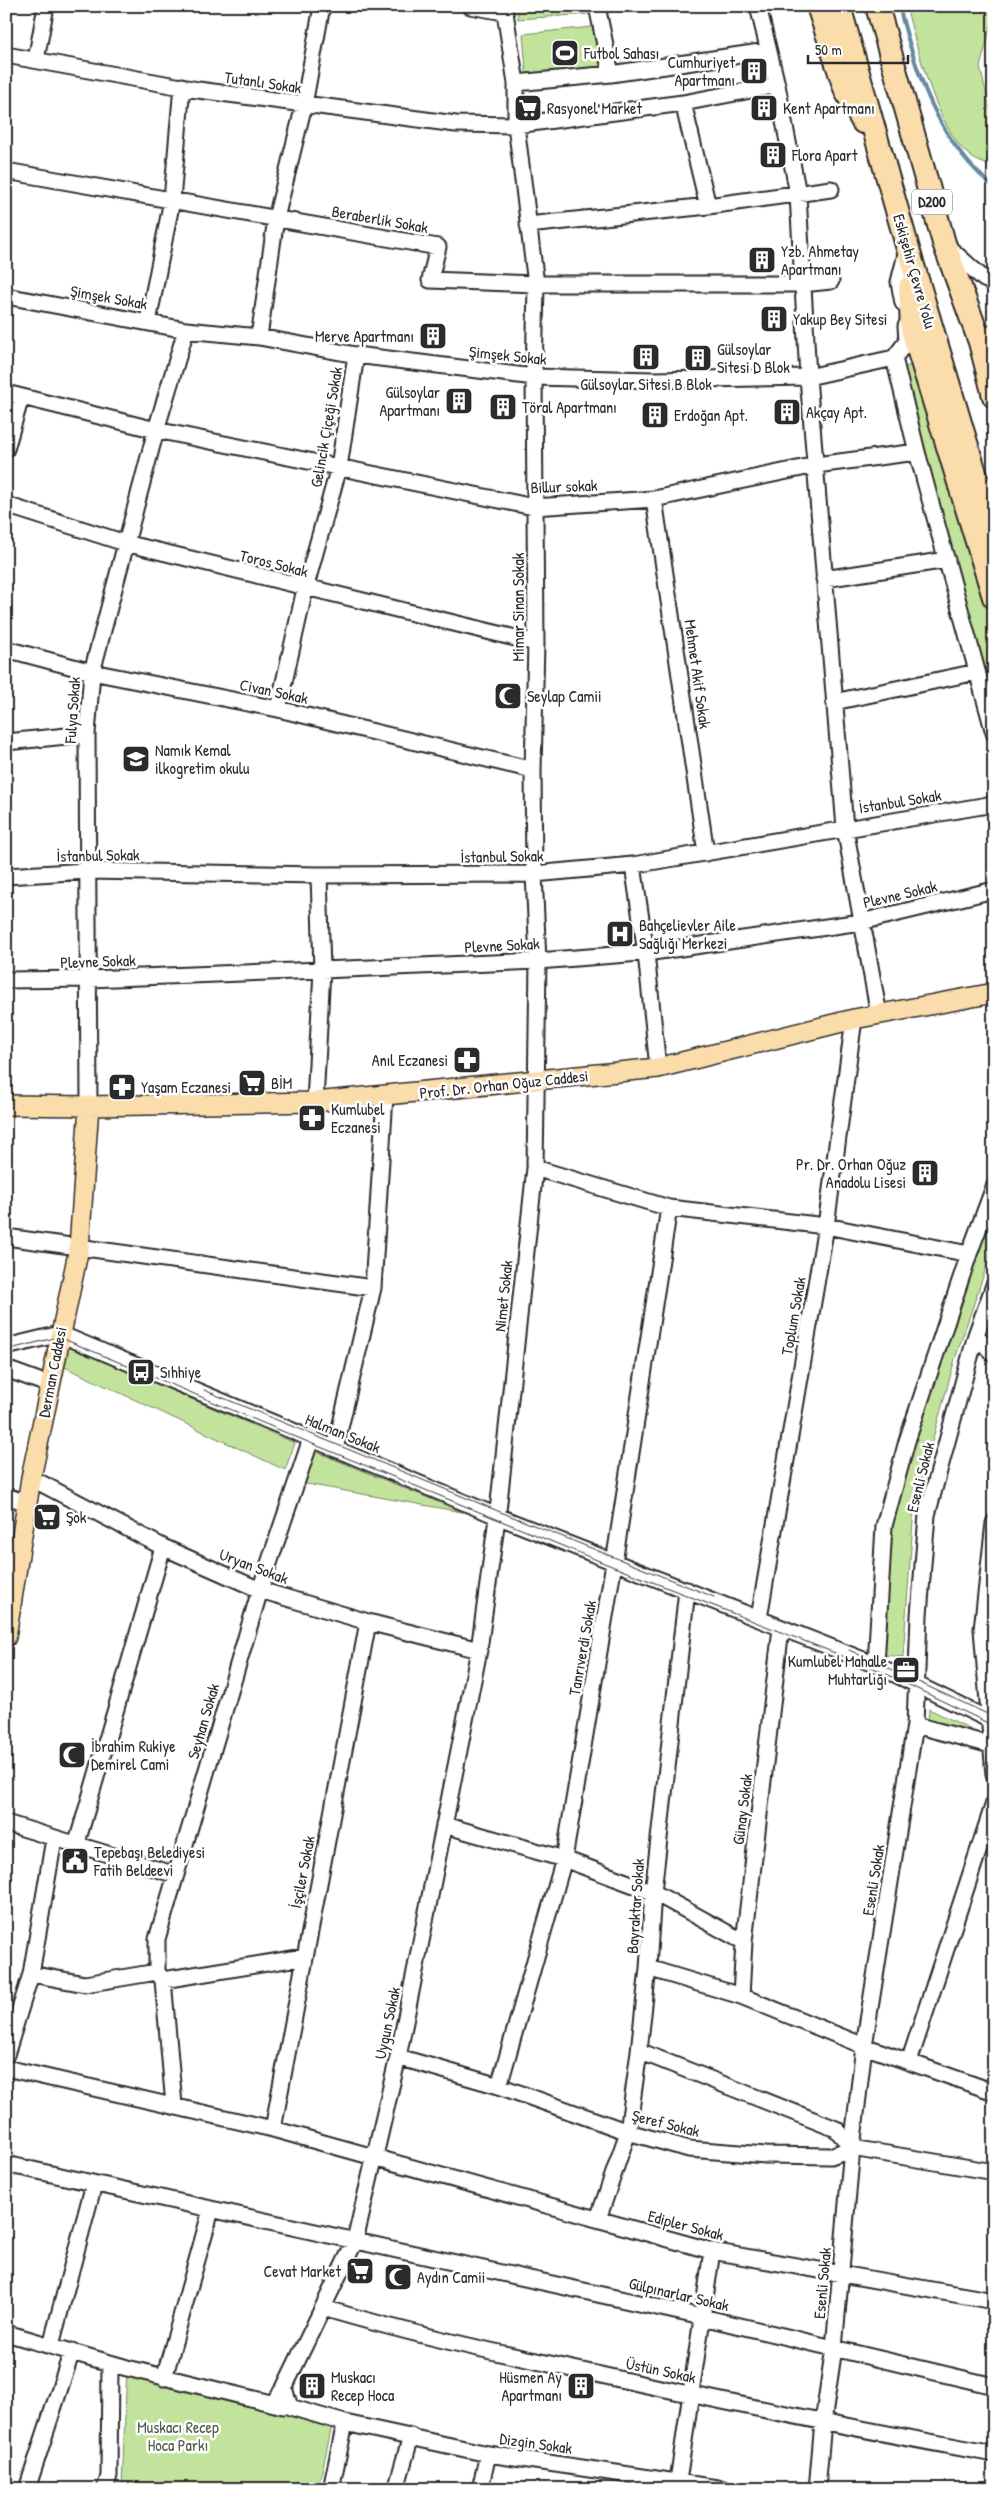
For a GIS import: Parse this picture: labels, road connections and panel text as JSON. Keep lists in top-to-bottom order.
{
  "streets": {
    "highway": ["D200", "Eskişehir Çevre Yolu"],
    "main road": ["Prof. Dr. Orhan Oğuz Caddesi", "Derman Caddesi"],
    "street": [
      "Tutanlı Sokak",
      "Beraberlik Sokak",
      "Şimşek Sokak",
      "Gelincik Çiçeği Sokak",
      "Billur sokak",
      "Toros Sokak",
      "Mimar Sinan Sokak",
      "Mehmet Akif Sokak",
      "Civan Sokak",
      "Fulya Sokak",
      "İstanbul Sokak",
      "Plevne Sokak",
      "Nimet Sokak",
      "Toplum Sokak",
      "Halman Sokak",
      "Esenli Sokak",
      "Uryan Sokak",
      "Tanrıverdi Sokak",
      "Seyhan Sokak",
      "Günay Sokak",
      "İşçiler Sokak",
      "Bayraktar Sokak",
      "Uygun Sokak",
      "Şeref Sokak",
      "Edipler Sokak",
      "Gülpınarlar Sokak",
      "Üstün Sokak",
      "Dizgin Sokak"
    ]
  },
  "crossings": [
    ["Tutanlı Sokak", "Mimar Sinan Sokak"],
    ["Beraberlik Sokak", "Mimar Sinan Sokak"],
    ["Şimşek Sokak", "Gelincik Çiçeği Sokak"],
    ["Şimşek Sokak", "Mimar Sinan Sokak"],
    ["Şimşek Sokak", "Fulya Sokak"],
    ["Gelincik Çiçeği Sokak", "Billur sokak"],
    ["Gelincik Çiçeği Sokak", "Toros Sokak"],
    ["Gelincik Çiçeği Sokak", "Civan Sokak"],
    ["Billur sokak", "Mimar Sinan Sokak"],
    ["Billur sokak", "Mehmet Akif Sokak"],
    ["Billur sokak", "Fulya Sokak"],
    ["Toros Sokak", "Mimar Sinan Sokak"],
    ["Toros Sokak", "Fulya Sokak"],
    ["Mimar Sinan Sokak", "Civan Sokak"],
    ["Mimar Sinan Sokak", "İstanbul Sokak"],
    ["Mimar Sinan Sokak", "Plevne Sokak"],
    ["Mimar Sinan Sokak", "Prof. Dr. Orhan Oğuz Caddesi"],
    ["Mimar Sinan Sokak", "Nimet Sokak"],
    ["Mehmet Akif Sokak", "İstanbul Sokak"],
    ["Civan Sokak", "Fulya Sokak"],
    ["Fulya Sokak", "İstanbul Sokak"],
    ["Fulya Sokak", "Plevne Sokak"],
    ["Fulya Sokak", "Prof. Dr. Orhan Oğuz Caddesi"],
    ["Fulya Sokak", "Derman Caddesi"],
    ["Prof. Dr. Orhan Oğuz Caddesi", "Nimet Sokak"],
    ["Prof. Dr. Orhan Oğuz Caddesi", "Toplum Sokak"],
    ["Prof. Dr. Orhan Oğuz Caddesi", "Derman Caddesi"],
    ["Nimet Sokak", "Halman Sokak"],
    ["Nimet Sokak", "Uryan Sokak"],
    ["Nimet Sokak", "Uygun Sokak"],
    ["Toplum Sokak", "Halman Sokak"],
    ["Derman Caddesi", "Halman Sokak"],
    ["Derman Caddesi", "Uryan Sokak"],
    ["Halman Sokak", "Esenli Sokak"],
    ["Halman Sokak", "Tanrıverdi Sokak"],
    ["Halman Sokak", "Seyhan Sokak"],
    ["Halman Sokak", "Günay Sokak"],
    ["Halman Sokak", "Bayraktar Sokak"],
    ["Esenli Sokak", "Şeref Sokak"],
    ["Esenli Sokak", "Edipler Sokak"],
    ["Esenli Sokak", "Gülpınarlar Sokak"],
    ["Esenli Sokak", "Üstün Sokak"],
    ["Uryan Sokak", "Seyhan Sokak"],
    ["Uryan Sokak", "İşçiler Sokak"],
    ["Uryan Sokak", "Uygun Sokak"],
    ["Tanrıverdi Sokak", "Şeref Sokak"],
    ["Seyhan Sokak", "Edipler Sokak"],
    ["İşçiler Sokak", "Edipler Sokak"],
    ["Bayraktar Sokak", "Şeref Sokak"],
    ["Bayraktar Sokak", "Edipler Sokak"],
    ["Uygun Sokak", "Şeref Sokak"],
    ["Uygun Sokak", "Edipler Sokak"],
    ["Uygun Sokak", "Gülpınarlar Sokak"],
    ["Uygun Sokak", "Üstün Sokak"],
    ["Uygun Sokak", "Dizgin Sokak"]
  ],
  "parks": ["Muskacı Recep Hoca Parkı"],
  "places": {
    "sports": ["Futbol Sahası"],
    "building": [
      "Cumhuriyet Apartmanı",
      "Kent Apartmanı",
      "Flora Apart",
      "Yzb. Ahmetay Apartmanı",
      "Yakup Bey Sitesi",
      "Merve Apartmanı",
      "Gülsoylar Sitesi B Blok",
      "Gülsoylar Sitesi D Blok",
      "Gülsoylar Apartmanı",
      "Töral Apartmanı",
      "Akçay Apt.",
      "Erdoğan Apt.",
      "Pr. Dr. Orhan Oğuz Anadolu Lisesi",
      "Muskacı Recep Hoca",
      "Hüsmen Ay Apartmanı"
    ],
    "supermarket": [
      "Rasyonel Market",
      "BİM",
      "Şok",
      "Cevat Market"
    ],
    "mosque": ["Seylap Camii", "İbrahim Rukiye Demirel Cami", "Aydın Camii"],
    "school or university": ["Namık Kemal ilkogretim okulu"],
    "hospital": ["Bahçelievler Aile Sağlığı Merkezi"],
    "pharmacy": ["Anıl Eczanesi", "Yaşam Eczanesi", "Kumlubel Eczanesi"],
    "bus stop": ["Sıhhiye"],
    "office": ["Kumlubel Mahalle Muhtarlığı"],
    "public building": ["Tepebaşı Belediyesi Fatih Beldeevi"]
  },
  "scale_bar": "50 m"
}
